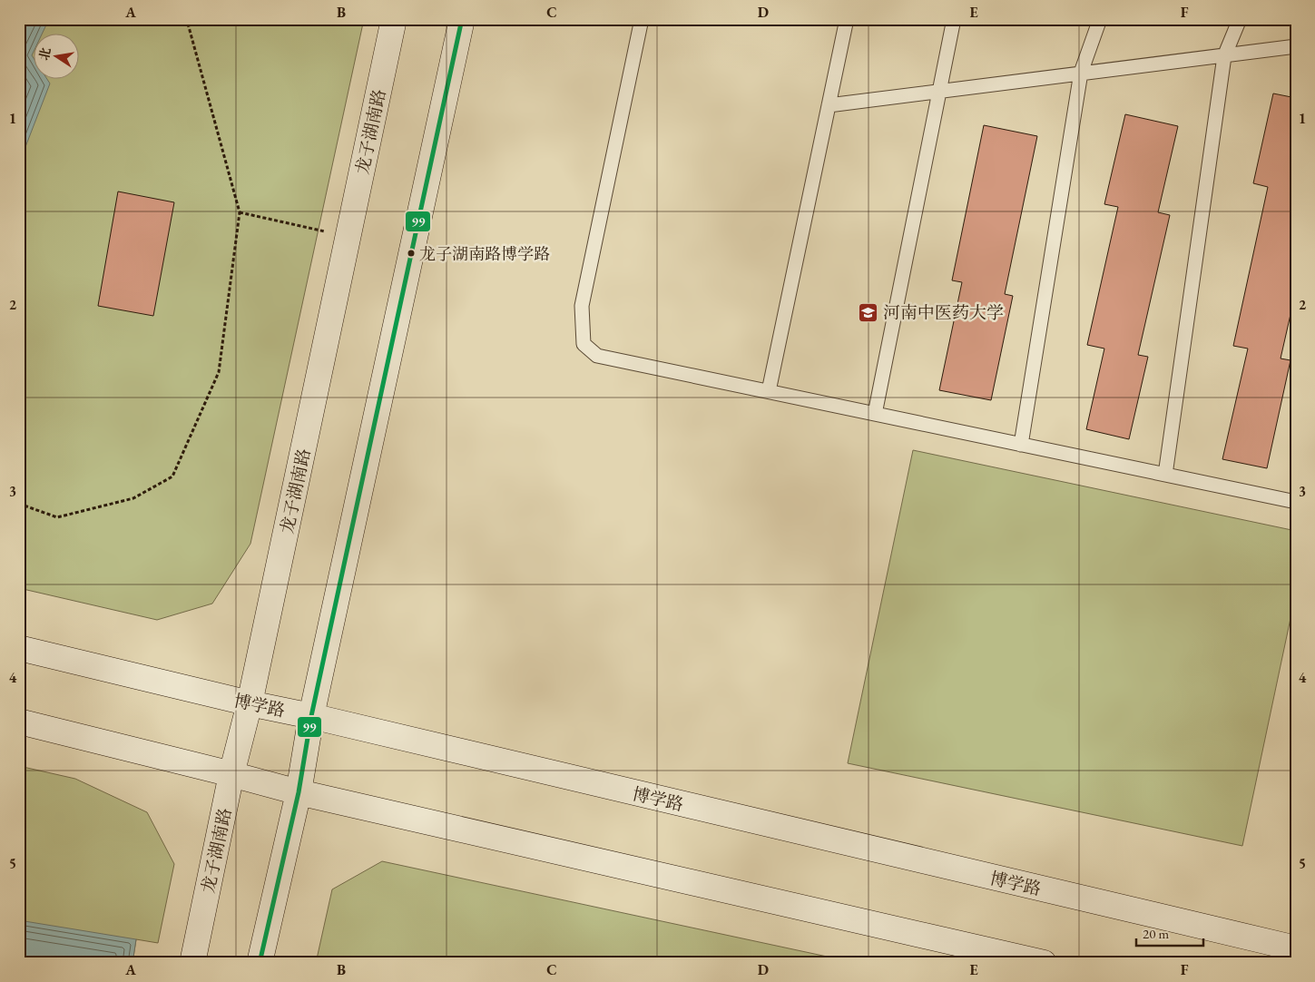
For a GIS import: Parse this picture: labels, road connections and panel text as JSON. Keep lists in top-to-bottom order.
{
  "streets": {
    "main road": ["龙子湖南路", "博学路"]
  },
  "crossings": [
    ["龙子湖南路", "博学路"]
  ],
  "places": {
    "other": ["龙子湖南路博学路"],
    "school or university": ["河南中医药大学"]
  },
  "lines": ["transit line 99"],
  "scale_bar": "20 m",
  "north": "left",
  "grid": {
    "columns": [
      "A",
      "B",
      "C",
      "D",
      "E",
      "F"
    ],
    "rows": [
      "1",
      "2",
      "3",
      "4",
      "5"
    ]
  }
}
